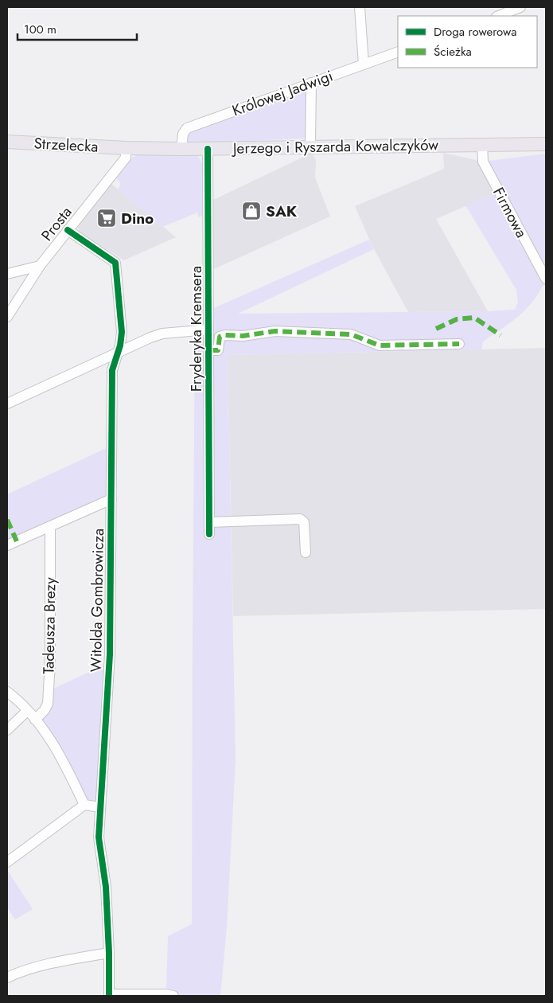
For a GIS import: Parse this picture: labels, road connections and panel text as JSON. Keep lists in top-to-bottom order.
{
  "streets": {
    "main road": ["Strzelecka", "Jerzego i Ryszarda Kowalczyków"],
    "street": [
      "Królowej Jadwigi",
      "Firmowa",
      "Prosta",
      "Fryderyka Kremsera",
      "Witolda Gombrowicza",
      "Tadeusza Brezy"
    ]
  },
  "crossings": [
    ["Królowej Jadwigi", "Jerzego i Ryszarda Kowalczyków"],
    ["Strzelecka", "Jerzego i Ryszarda Kowalczyków"],
    ["Strzelecka", "Prosta"],
    ["Jerzego i Ryszarda Kowalczyków", "Firmowa"],
    ["Jerzego i Ryszarda Kowalczyków", "Prosta"],
    ["Jerzego i Ryszarda Kowalczyków", "Fryderyka Kremsera"],
    ["Prosta", "Witolda Gombrowicza"],
    ["Fryderyka Kremsera", "Witolda Gombrowicza"]
  ],
  "places": {
    "shop": ["SAK"],
    "supermarket": ["Dino"]
  },
  "legend": ["Droga rowerowa", "Ścieżka"],
  "scale_bar": "100 m"
}
